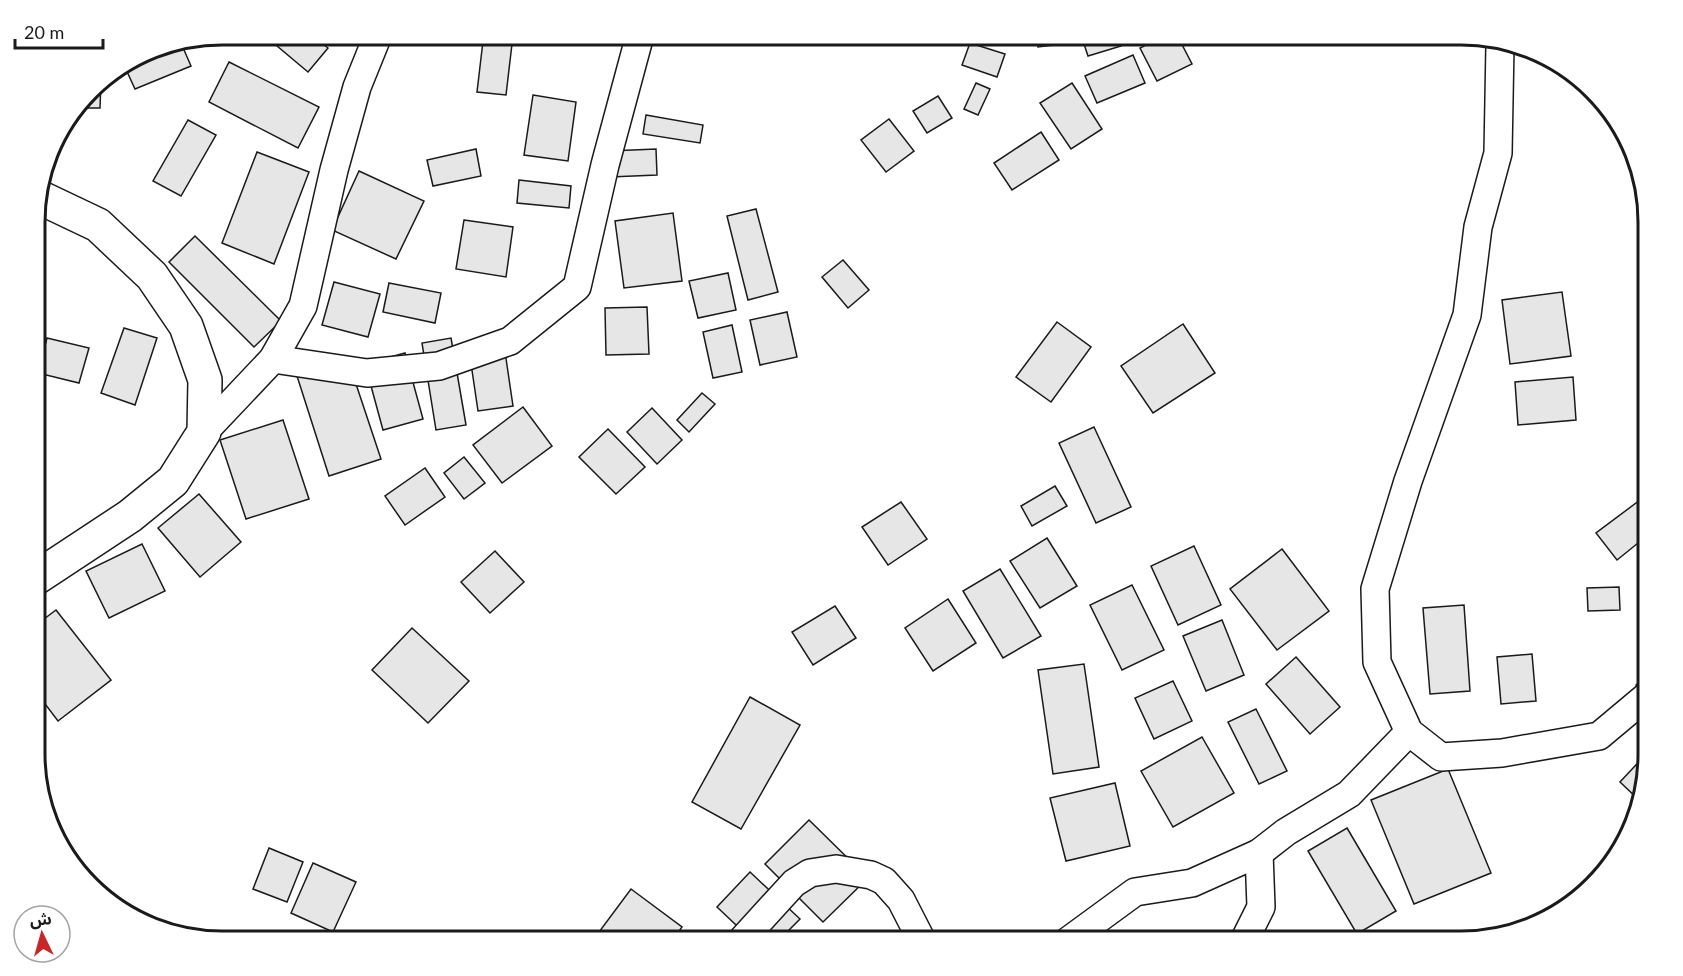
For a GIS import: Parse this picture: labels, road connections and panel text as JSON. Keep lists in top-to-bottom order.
{
  "scale_bar": "20 m",
  "north": "top"
}
